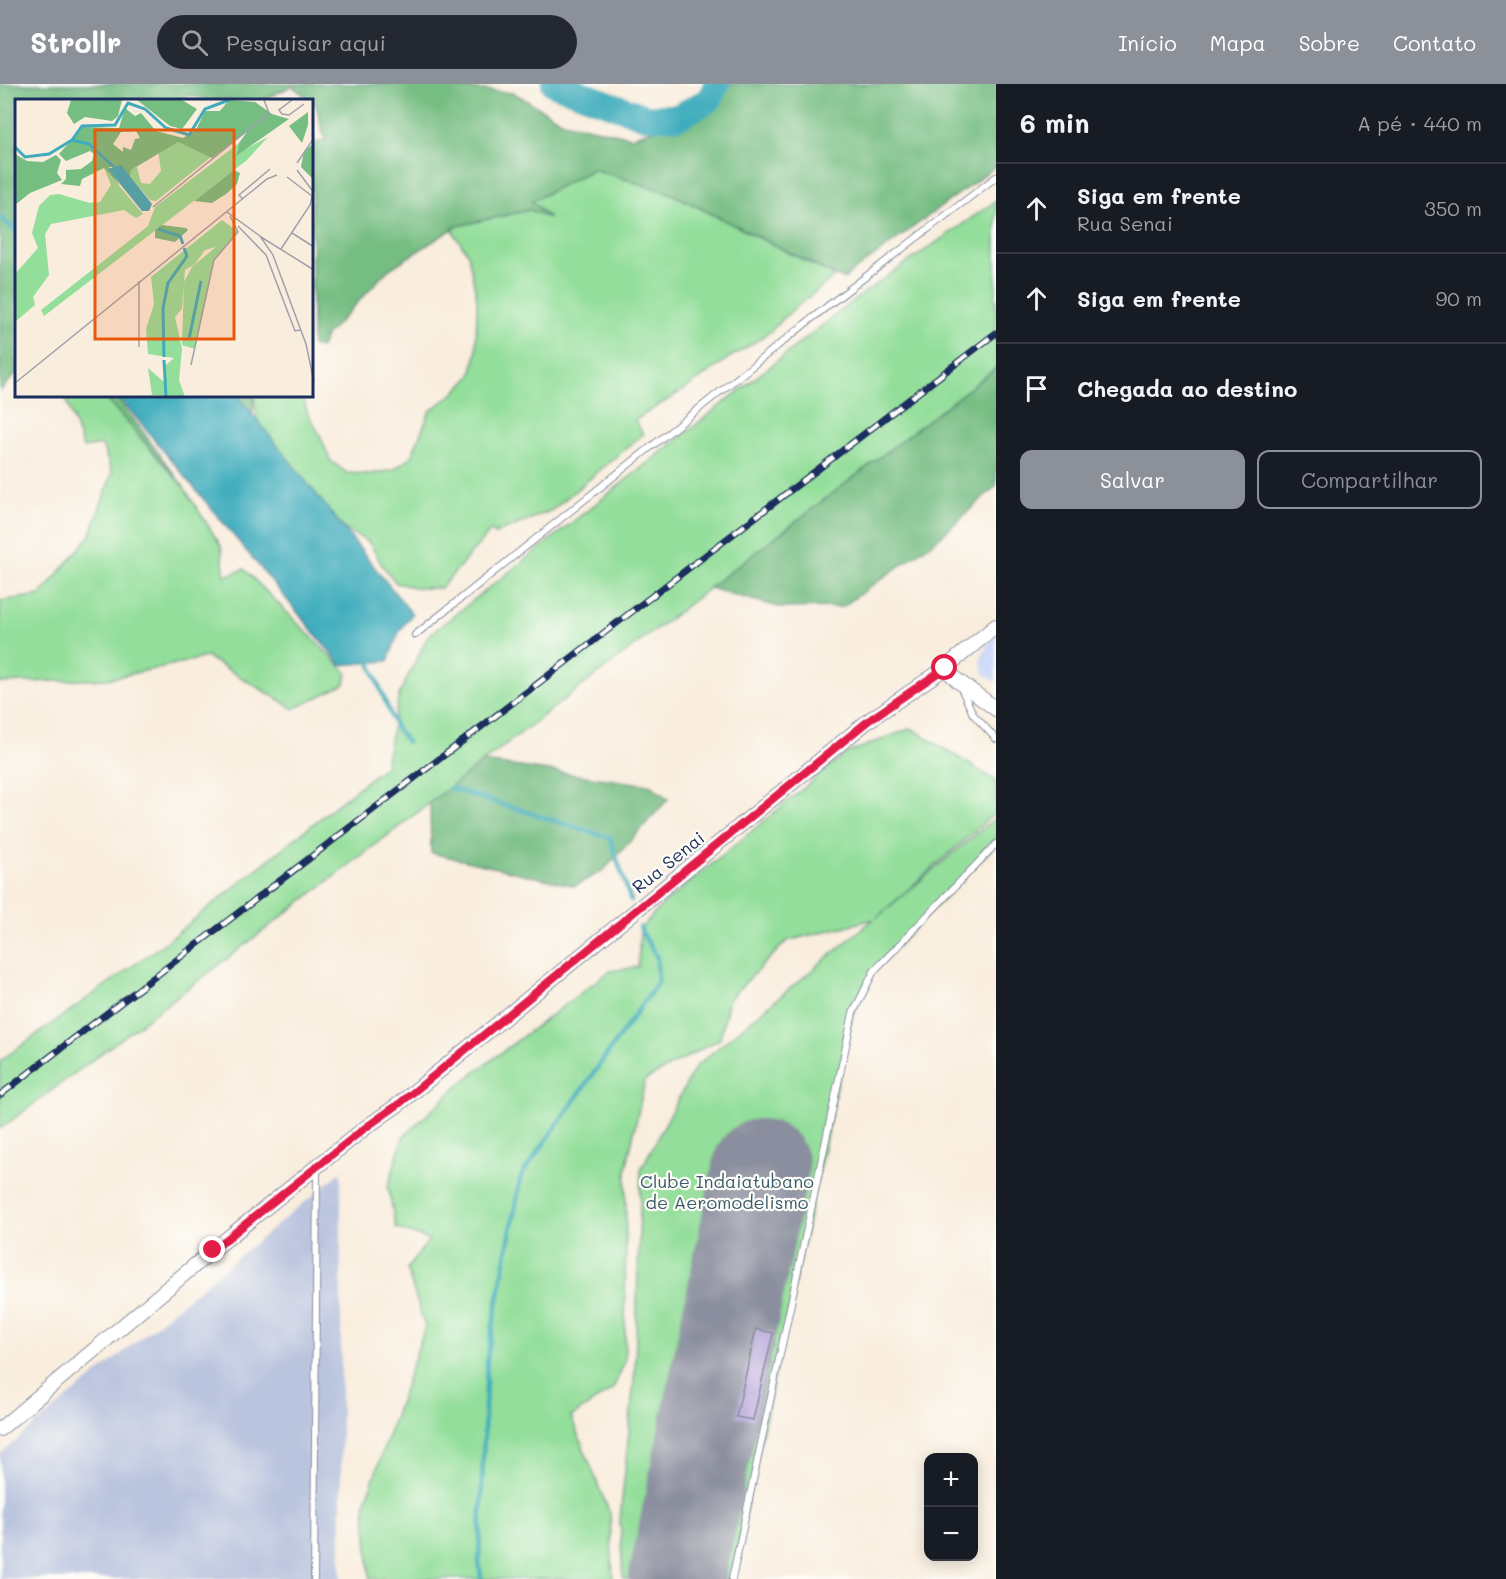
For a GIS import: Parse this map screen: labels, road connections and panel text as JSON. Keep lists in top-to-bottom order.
{
  "streets": {
    "street": ["Rua Senai"]
  },
  "parks": ["Clube Indaiatubano de Aeromodelismo"],
  "page": {
    "header": "Strollr",
    "search": "Pesquisar aqui",
    "nav": [
      "Início",
      "Mapa",
      "Sobre",
      "Contato"
    ],
    "heading": ["6 min", "A pé · 440 m"],
    "list": [
      ["Siga em frente", "Rua Senai", "350 m"],
      ["Siga em frente", "90 m"],
      "Chegada ao destino"
    ],
    "buttons": ["Salvar", "Compartilhar"],
    "map_buttons": ["+", "−"]
  }
}
